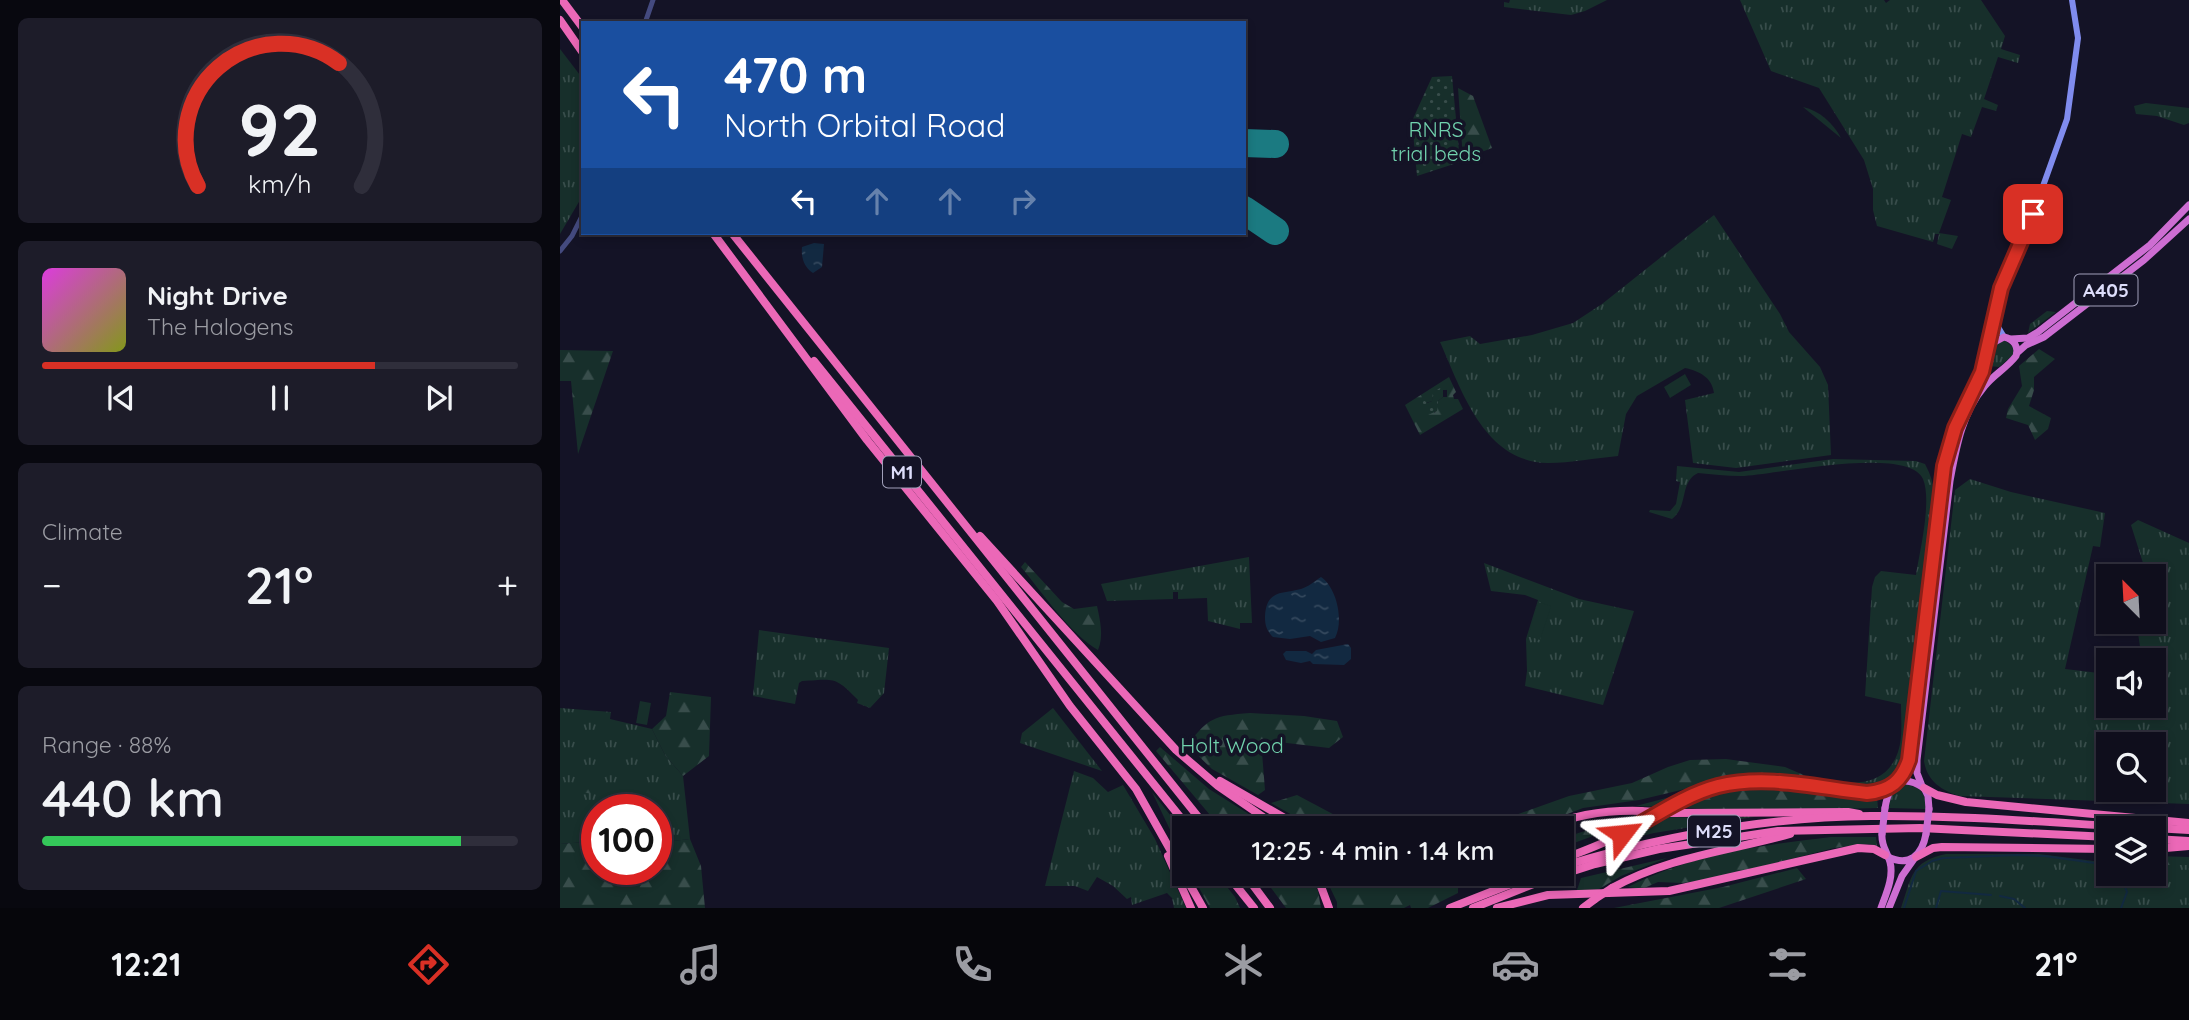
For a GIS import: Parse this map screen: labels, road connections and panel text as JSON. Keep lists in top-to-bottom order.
{
  "streets": {
    "highway": ["A405", "M1", "M25"]
  },
  "parks": ["RNRS trial beds", "Holt Wood"],
  "north": "top left",
  "page": {
    "turn": ["470 m", "North Orbital Road"],
    "song": ["Night Drive", "The Halogens"],
    "tile": [
      "Climate",
      ["Range · 88%", "440 km"]
    ],
    "heat": ["−", "21°", "+"],
    "limit": "100",
    "trip": "12:25 · 4 min · 1.4 km",
    "tabs": ["12:21", "21°"],
    "gauge": ["92", "km/h"]
  }
}
